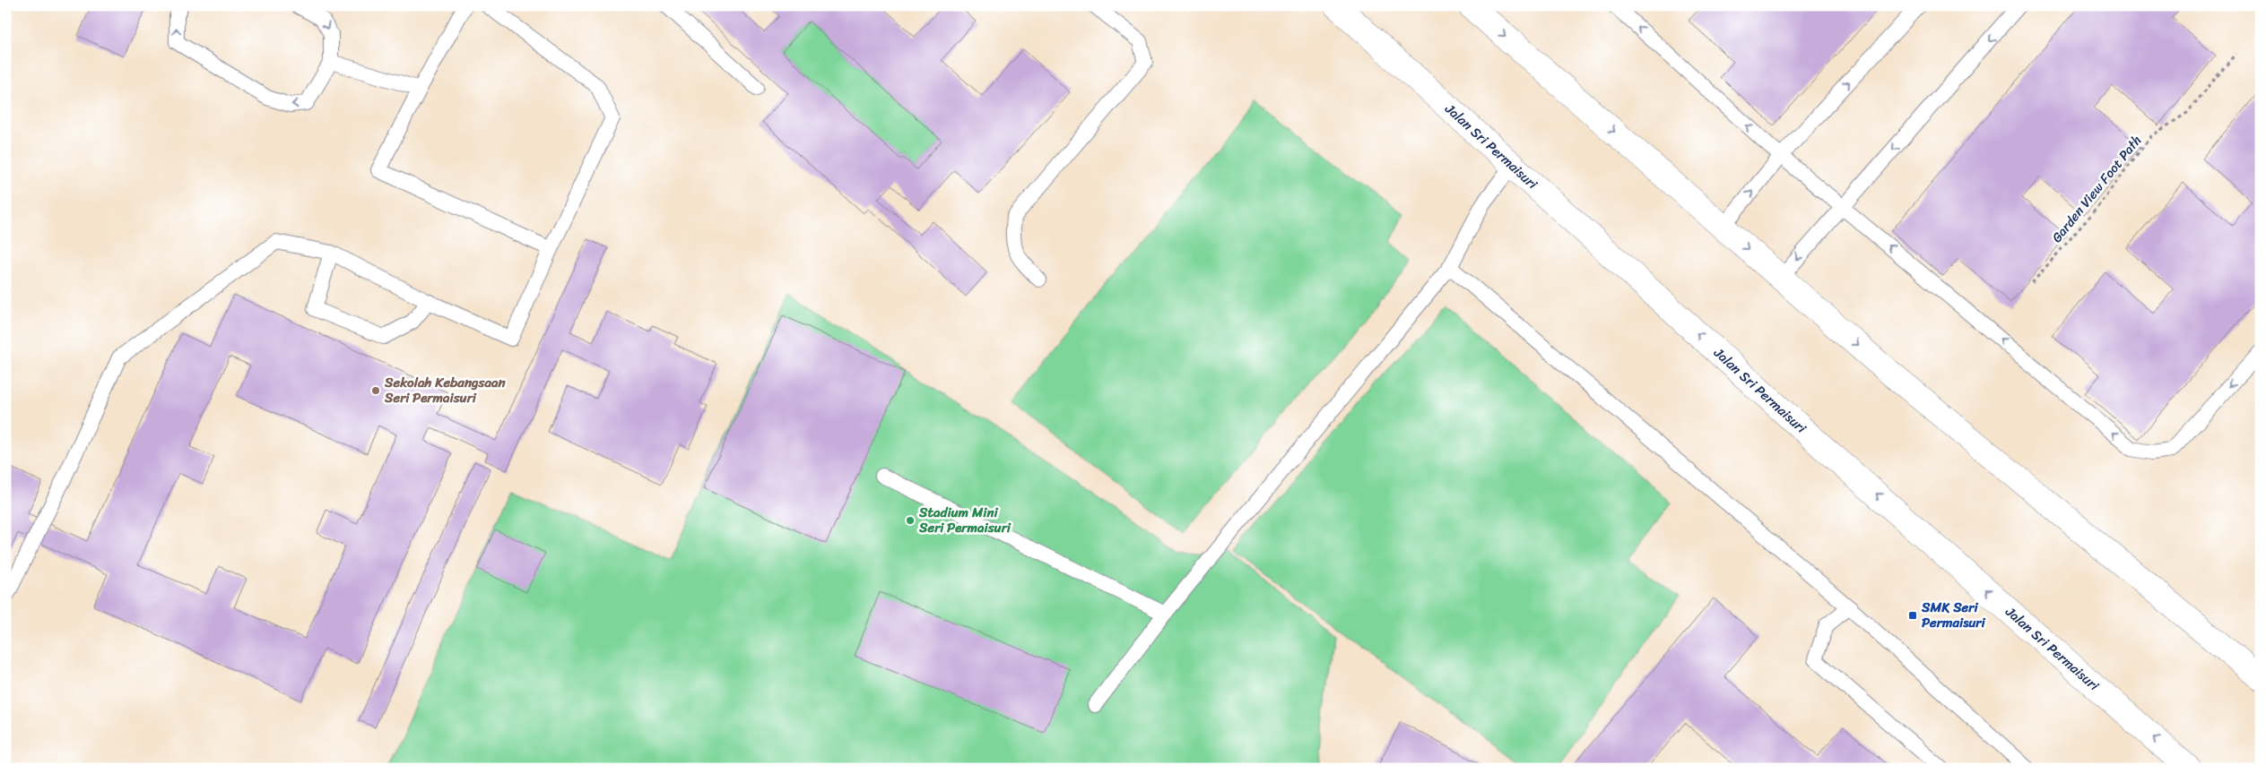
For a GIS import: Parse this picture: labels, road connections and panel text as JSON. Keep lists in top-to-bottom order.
{
  "streets": {
    "street": ["Jalan Sri Permaisuri"],
    "path": ["Garden View Foot Path"]
  },
  "places": {
    "other": ["Sekolah Kebangsaan Seri Permaisuri", "Stadium Mini Seri Permaisuri"],
    "transit": ["SMK Seri Permaisuri"]
  }
}
